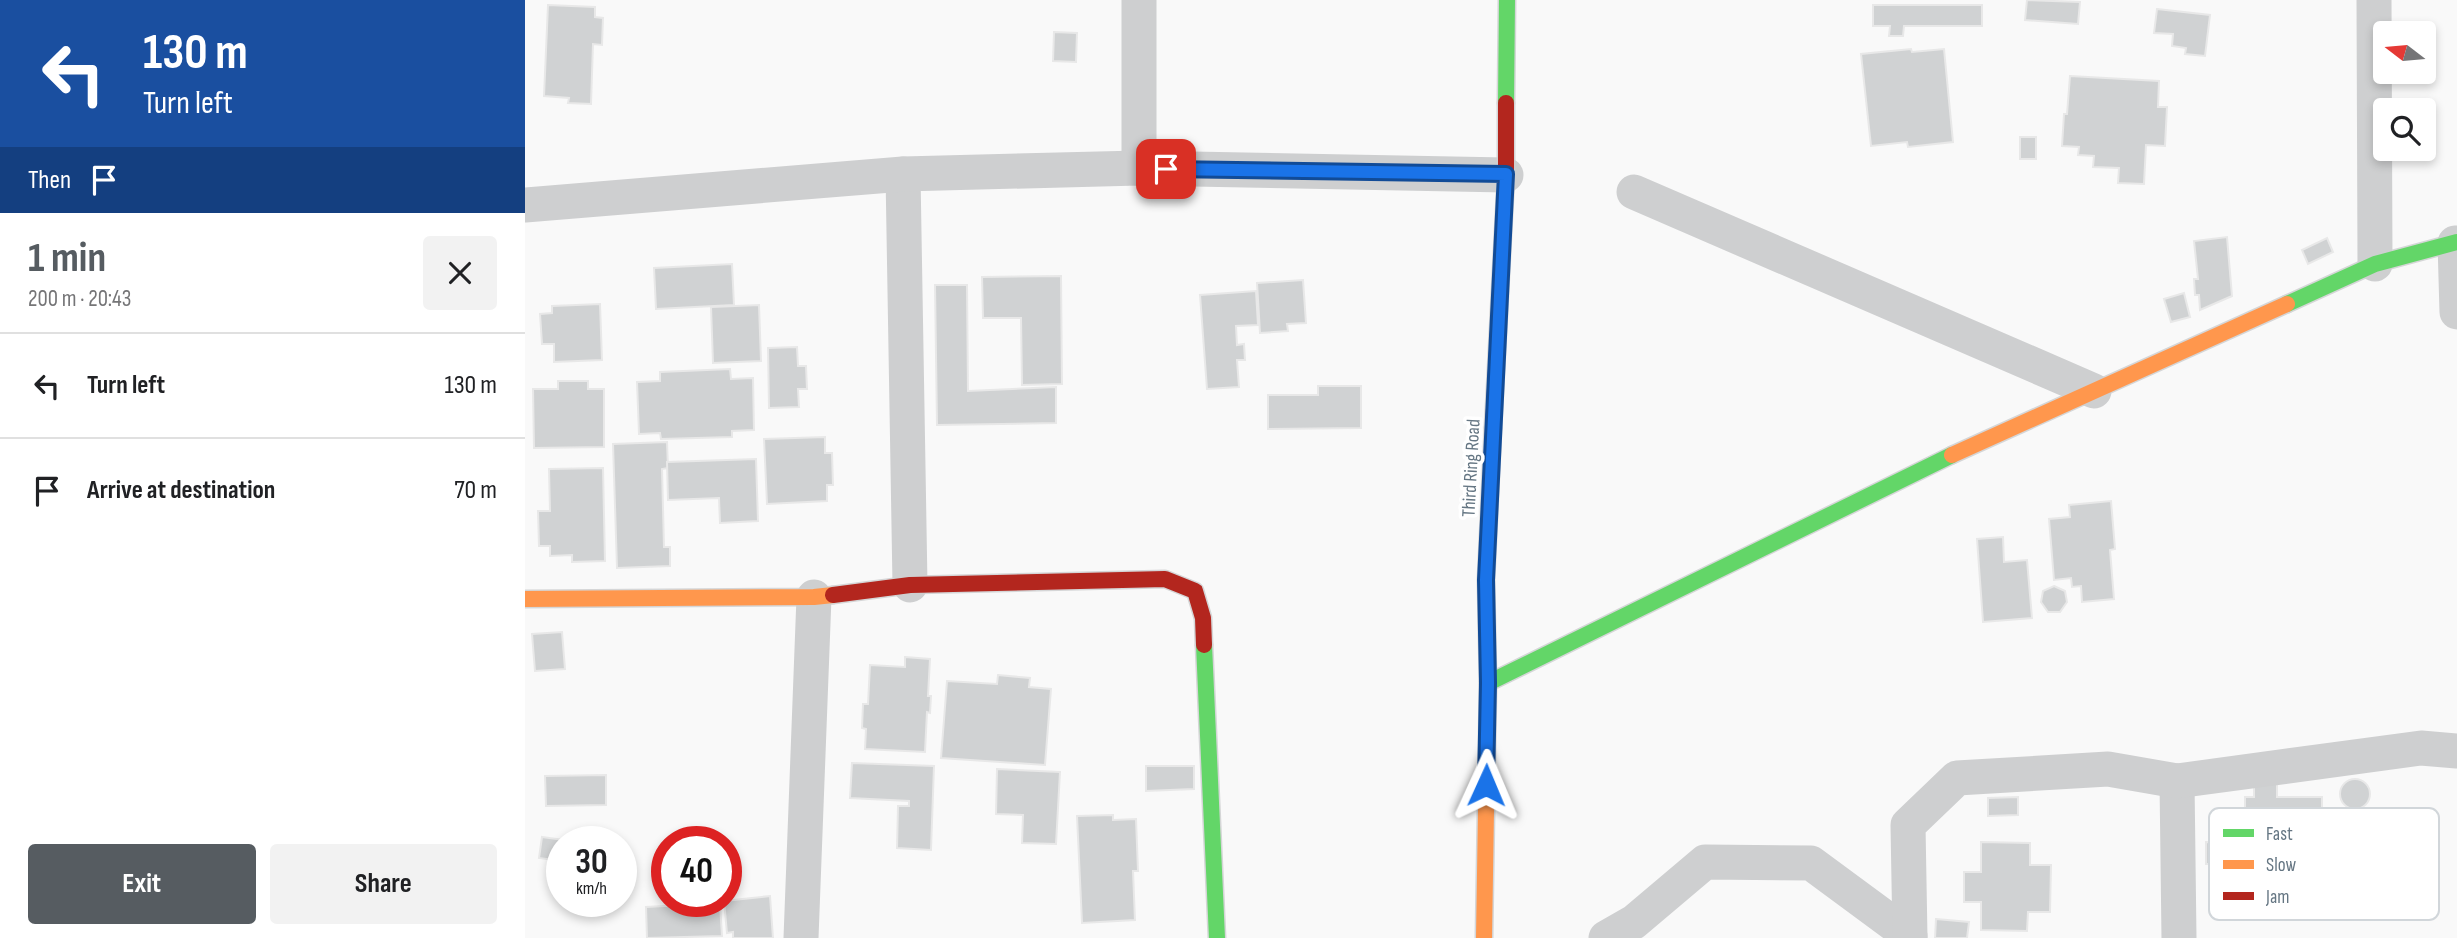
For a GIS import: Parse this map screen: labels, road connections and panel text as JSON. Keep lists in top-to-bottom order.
{
  "streets": {
    "street": ["Third Ring Road"]
  },
  "legend": ["Fast", "Slow", "Jam"],
  "north": "left",
  "page": {
    "turn": ["130 m", "Turn left"],
    "then": "Then",
    "heading": ["1 min", "200 m · 20:43"],
    "list": [
      {
        "name": "Turn left",
        "value": "130 m"
      },
      {
        "name": "Arrive at destination",
        "value": "70 m"
      }
    ],
    "speed": "30 km/h",
    "limit": "40",
    "buttons": ["Exit", "Share"]
  }
}
